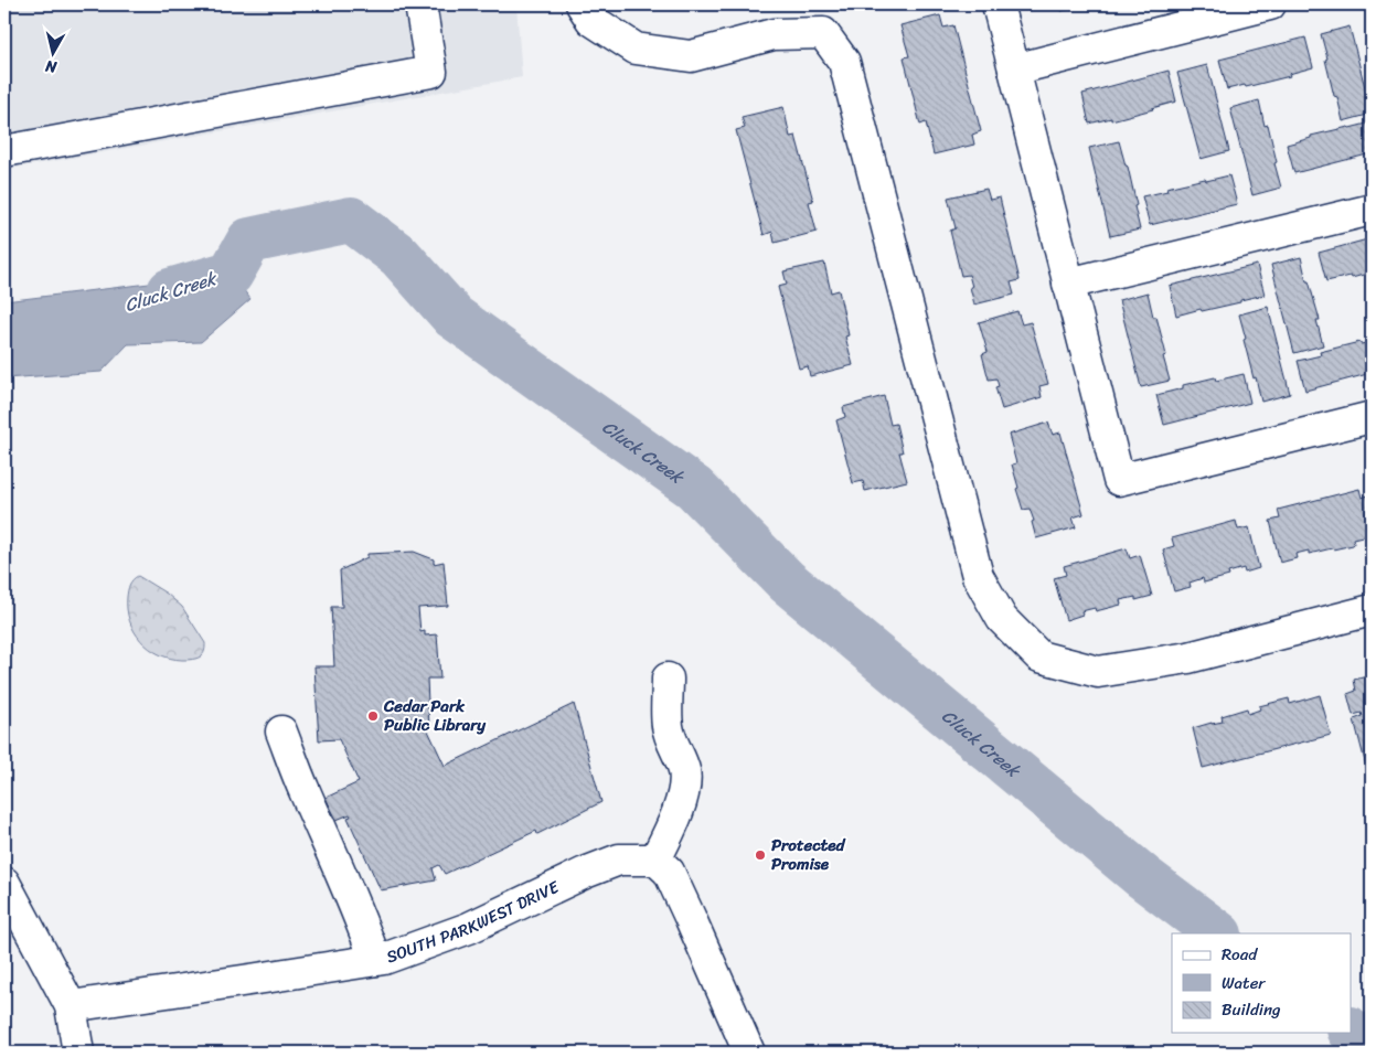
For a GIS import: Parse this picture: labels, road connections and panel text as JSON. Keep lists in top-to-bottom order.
{
  "streets": {
    "street": ["SOUTH PARKWEST DRIVE"]
  },
  "water": ["Cluck Creek"],
  "places": ["Cedar Park Public Library", "Protected Promise"],
  "legend": ["Road", "Water", "Building"],
  "north": "bottom"
}
